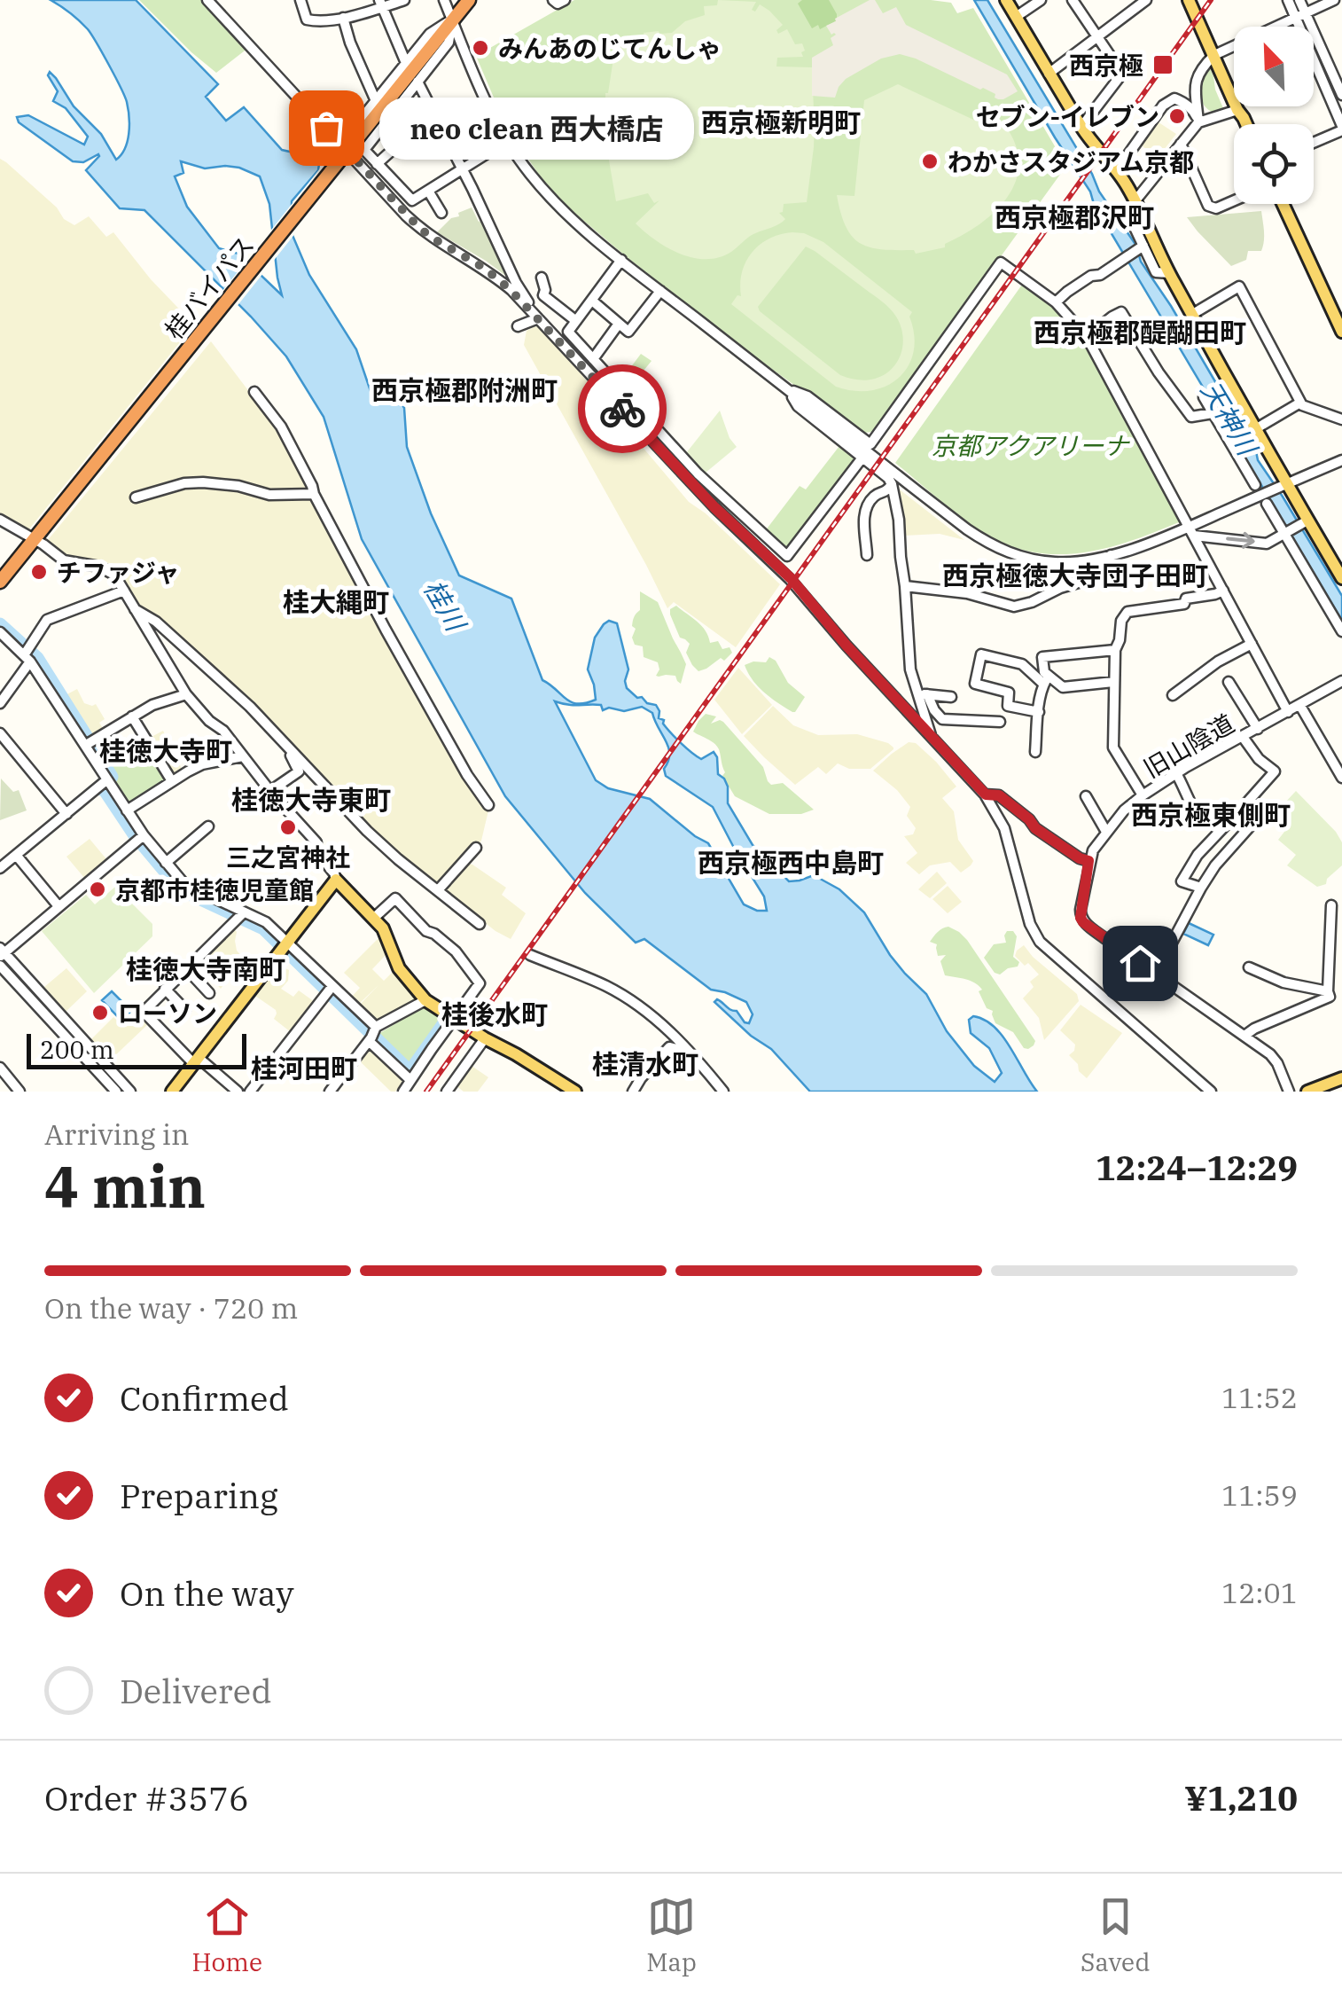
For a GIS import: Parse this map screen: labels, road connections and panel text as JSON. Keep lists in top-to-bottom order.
{
  "streets": {
    "highway": ["桂バイパス"],
    "street": ["旧山陰道"]
  },
  "districts": [
    "西京極新明町",
    "西京極郡沢町",
    "西京極郡醍醐田町",
    "西京極郡附洲町",
    "西京極徳大寺団子田町",
    "桂大縄町",
    "桂徳大寺町",
    "桂徳大寺東町",
    "西京極東側町",
    "西京極西中島町",
    "桂徳大寺南町",
    "桂後水町",
    "桂清水町",
    "桂河田町"
  ],
  "water": ["天神川", "桂川"],
  "parks": ["京都アクアリーナ"],
  "places": {
    "other": [
      "みんあのじてんしゃ",
      "セブン-イレブン",
      "neo clean 西大橋店",
      "わかさスタジアム京都",
      "チファジャ",
      "三之宮神社",
      "京都市桂徳児童館",
      "ローソン"
    ],
    "transit": ["西京極"]
  },
  "scale_bar": "200 m",
  "north": "top left",
  "page": {
    "bubble": "neo clean 西大橋店",
    "scale": "200 m",
    "heading": ["4 min", "Arriving in", "12:24–12:29"],
    "panel": ["Order #3576", "¥1,210"],
    "bar": "On the way · 720 m",
    "list": [
      ["Confirmed", "11:52"],
      ["Preparing", "11:59"],
      ["On the way", "12:01"],
      "Delivered"
    ],
    "tabs": ["Home", "Map", "Saved"]
  }
}
